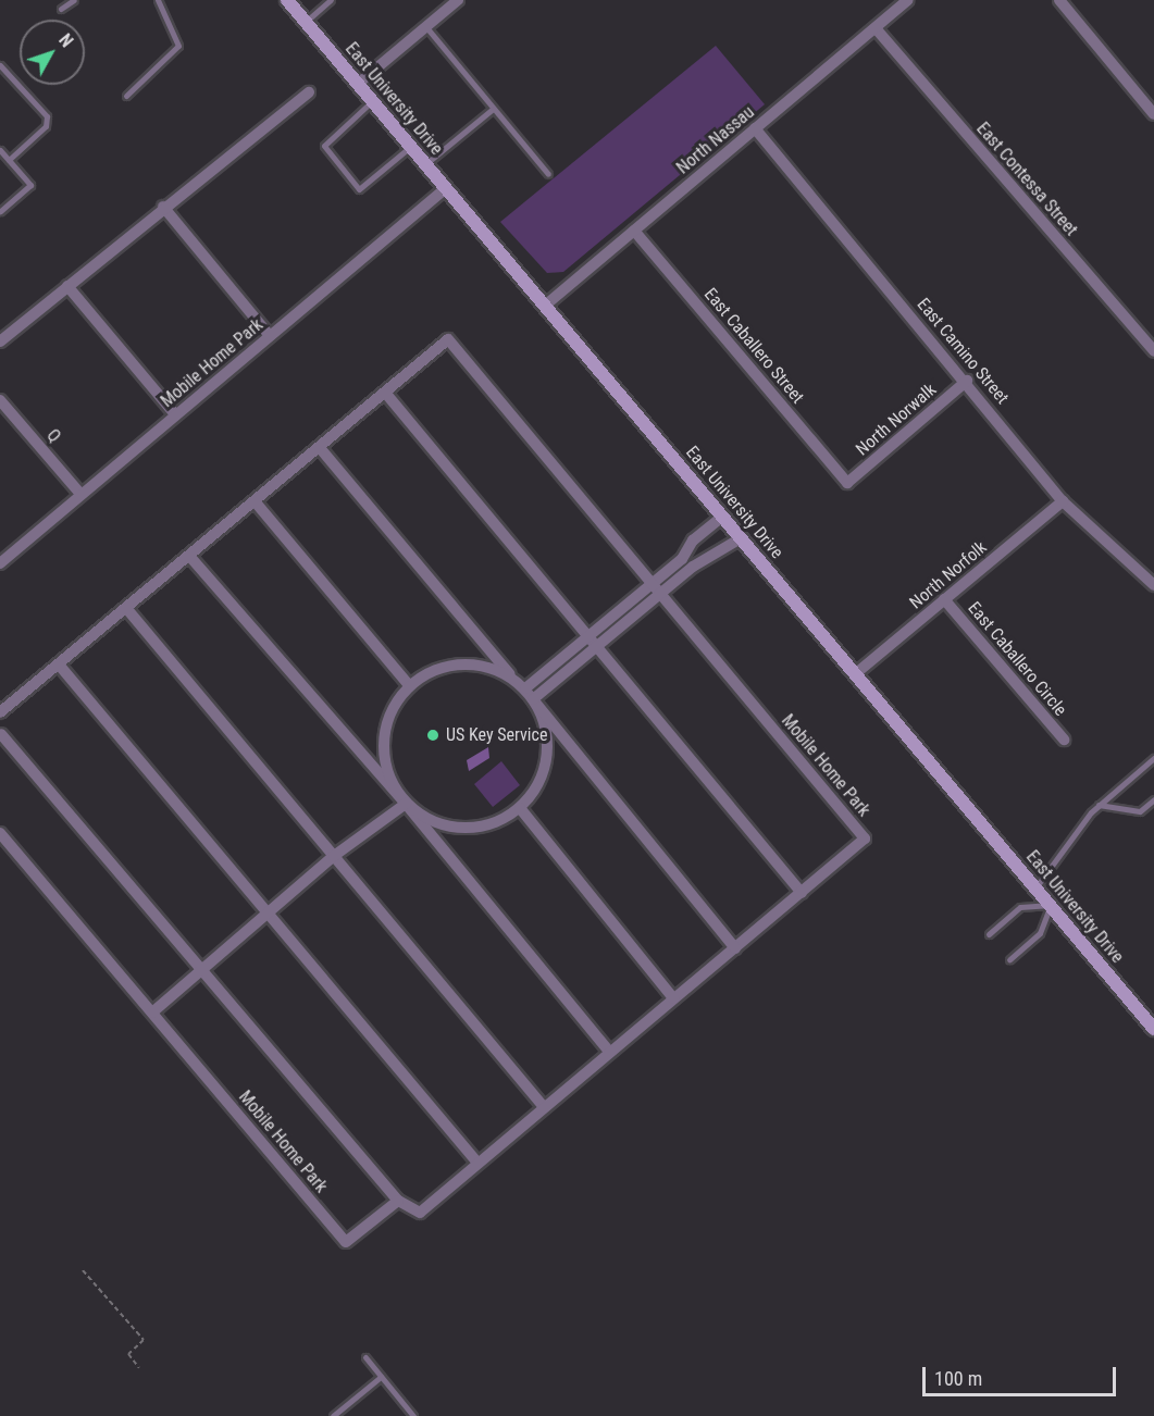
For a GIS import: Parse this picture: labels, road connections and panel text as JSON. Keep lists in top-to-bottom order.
{
  "streets": {
    "main road": ["East University Drive"],
    "street": [
      "North Nassau",
      "East Contessa Street",
      "East Caballero Street",
      "East Camino Street",
      "Mobile Home Park",
      "North Norwalk",
      "Q",
      "North Norfolk",
      "East Caballero Circle"
    ]
  },
  "crossings": [
    ["East University Drive", "North Nassau"],
    ["East University Drive", "Mobile Home Park"],
    ["East University Drive", "North Norfolk"],
    ["North Nassau", "East Contessa Street"],
    ["North Nassau", "East Caballero Street"],
    ["North Nassau", "East Camino Street"],
    ["East Caballero Street", "North Norwalk"],
    ["East Camino Street", "North Norwalk"],
    ["East Camino Street", "North Norfolk"],
    ["Mobile Home Park", "Q"],
    ["North Norfolk", "East Caballero Circle"]
  ],
  "places": ["US Key Service"],
  "scale_bar": "100 m",
  "north": "top right"
}
